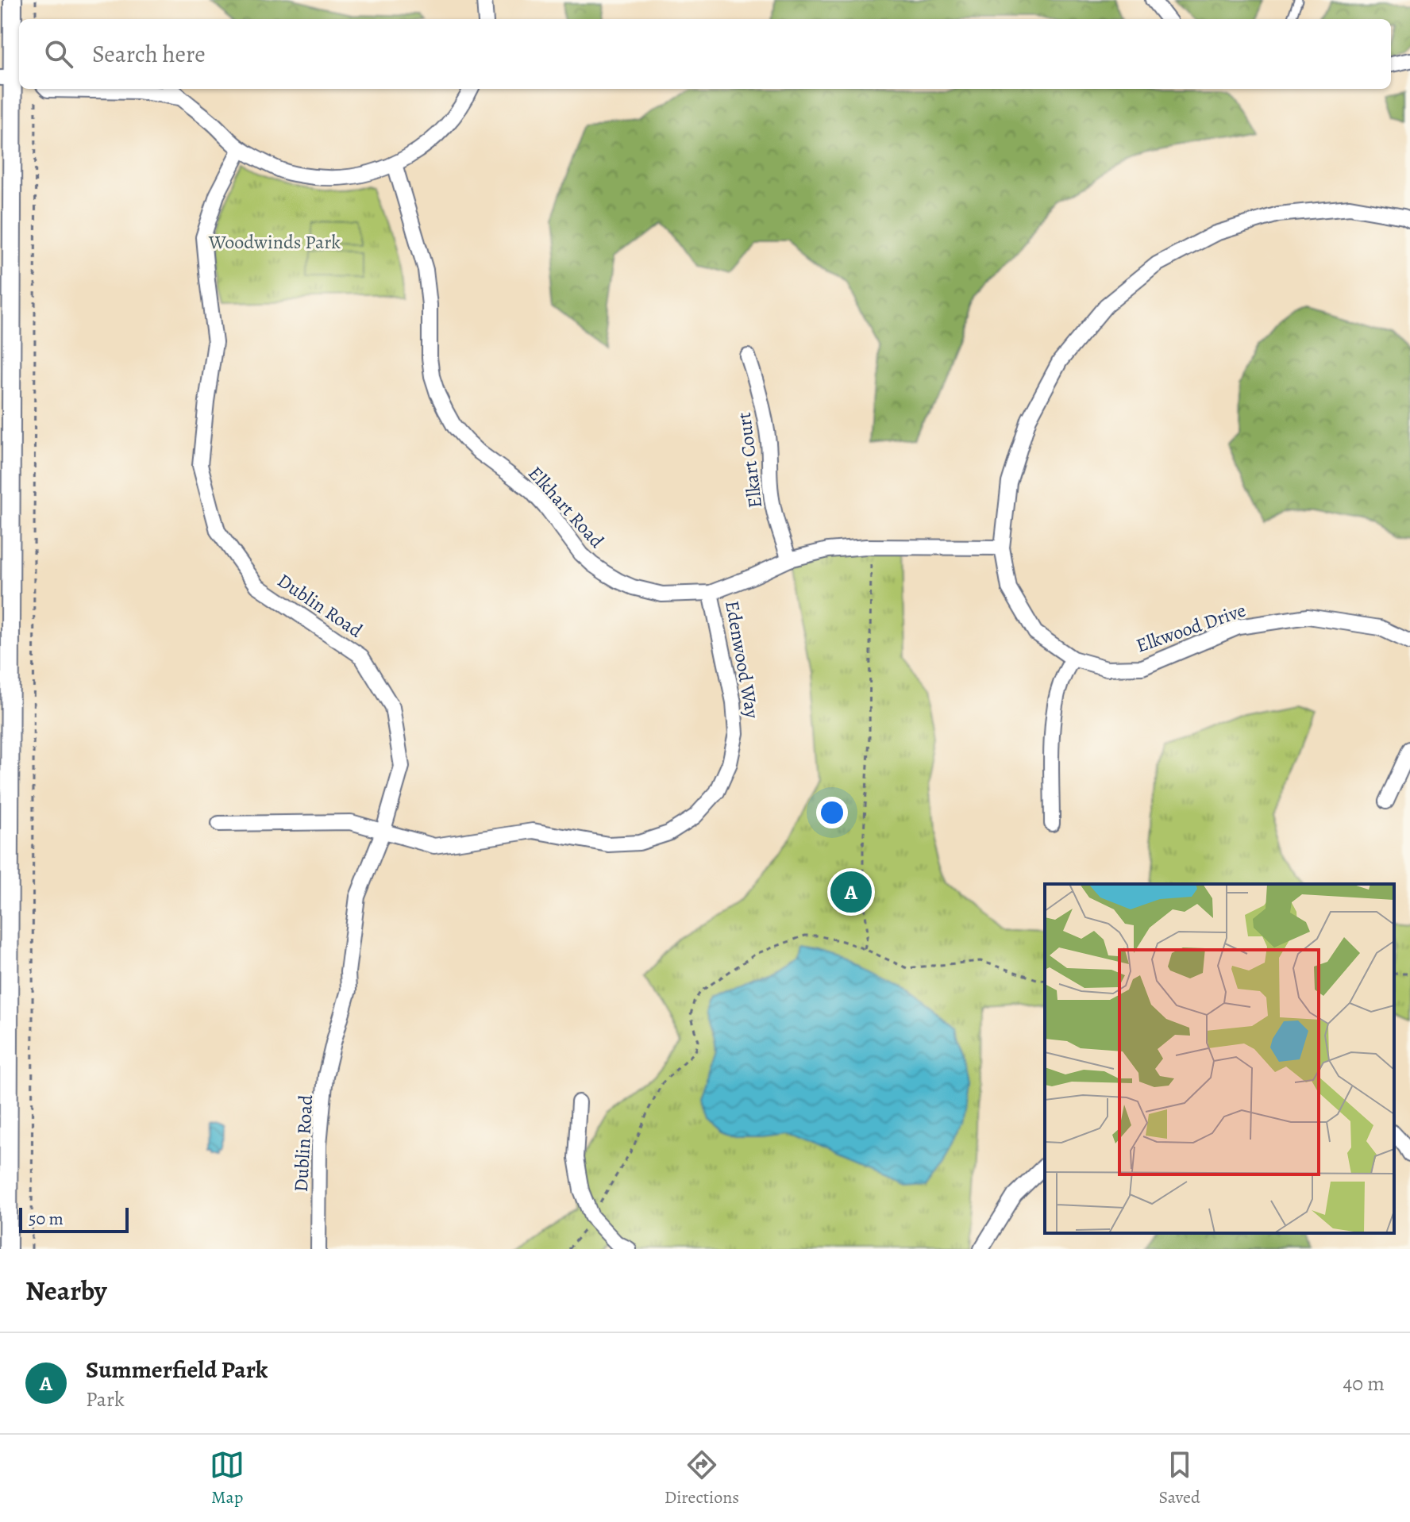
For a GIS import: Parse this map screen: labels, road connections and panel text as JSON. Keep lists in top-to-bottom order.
{
  "streets": {
    "street": [
      "Elkart Court",
      "Elkhart Road",
      "Dublin Road",
      "Elkwood Drive",
      "Edenwood Way"
    ]
  },
  "crossings": [
    ["Elkart Court", "Elkhart Road"],
    ["Elkhart Road", "Elkwood Drive"],
    ["Elkhart Road", "Edenwood Way"],
    ["Dublin Road", "Edenwood Way"]
  ],
  "parks": ["Woodwinds Park"],
  "scale_bar": "50 m",
  "page": {
    "search": "Search here",
    "pins": "A",
    "scale": "50 m",
    "heading": "Nearby",
    "list": [
      {
        "mark": "A",
        "name": "Summerfield Park",
        "note": "Park",
        "value": "40 m"
      }
    ],
    "nav": ["Map", "Directions", "Saved"]
  }
}
